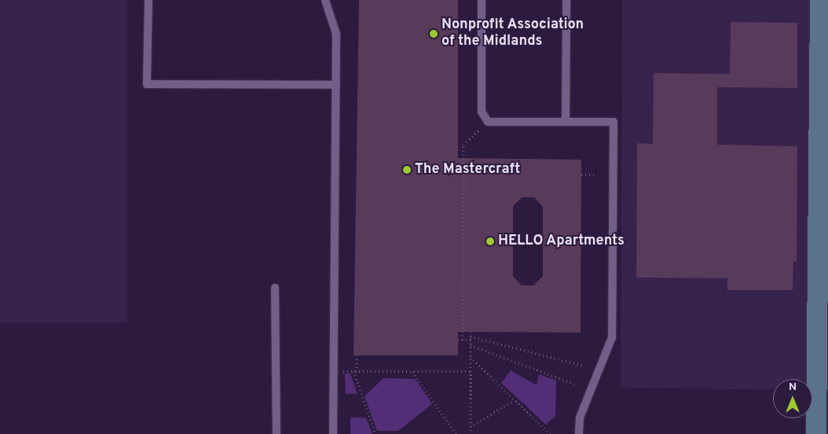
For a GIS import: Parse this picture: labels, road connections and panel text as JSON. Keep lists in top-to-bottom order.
{
  "places": ["Nonprofit Association of the Midlands", "The Mastercraft", "HELLO Apartments"],
  "north": "top"
}
